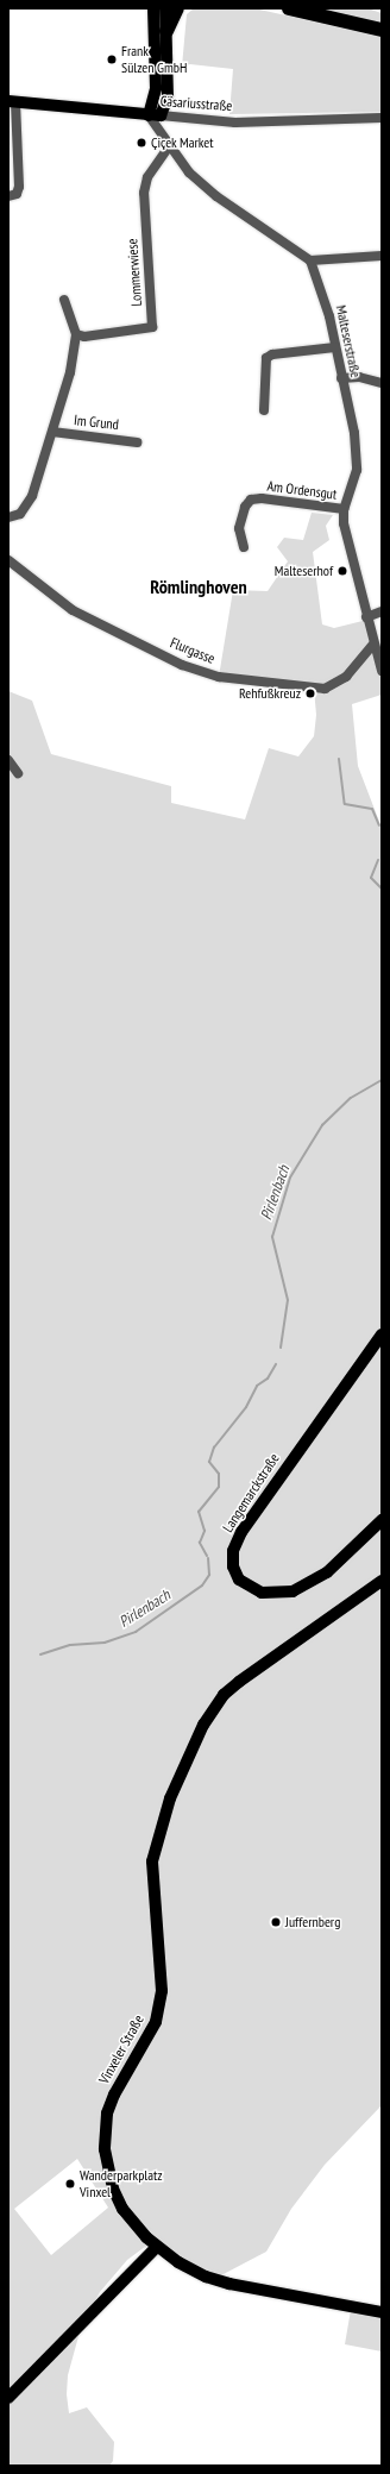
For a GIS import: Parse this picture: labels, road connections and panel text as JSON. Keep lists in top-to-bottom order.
{
  "streets": {
    "main road": ["Cäsariusstraße", "Langemarckstraße", "Vinxeler Straße"],
    "street": [
      "Lommerwiese",
      "Malteserstraße",
      "Im Grund",
      "Am Ordensgut",
      "Flurgasse"
    ]
  },
  "crossings": [
    ["Malteserstraße", "Am Ordensgut"],
    ["Malteserstraße", "Flurgasse"]
  ],
  "districts": ["Römlinghoven"],
  "water": ["Pirlenbach"],
  "places": [
    "Frank Sülzen GmbH",
    "Çiçek Market",
    "Malteserhof",
    "Rehfußkreuz",
    "Juffernberg",
    "Wanderparkplatz Vinxel"
  ]
}
